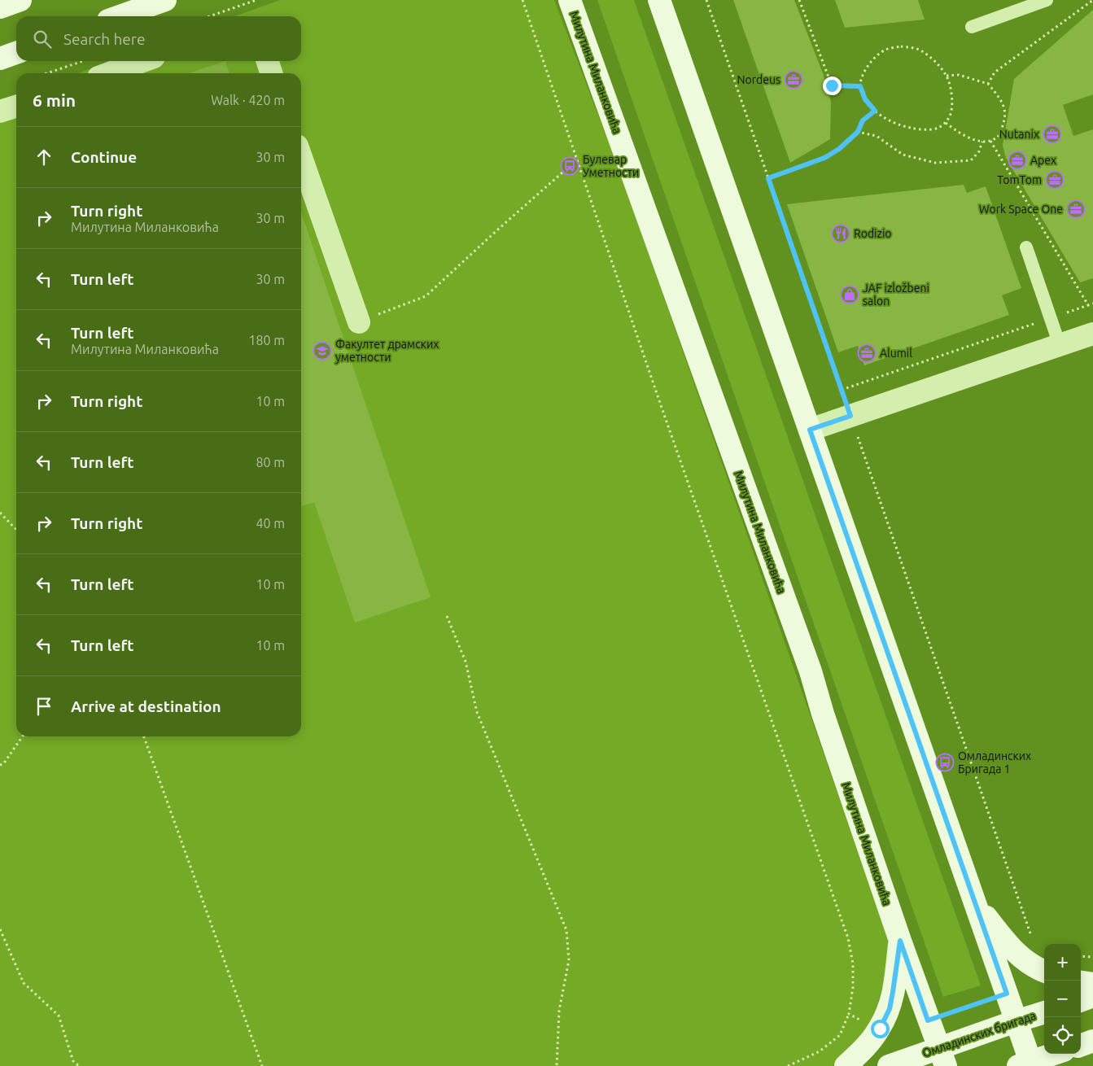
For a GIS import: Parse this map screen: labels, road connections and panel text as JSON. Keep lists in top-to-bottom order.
{
  "streets": {
    "street": ["Милутина Миланковића", "Омладинских бригада"]
  },
  "crossings": [
    ["Милутина Миланковића", "Омладинских бригада"]
  ],
  "places": {
    "office": [
      "Nordeus",
      "Nutanix",
      "Apex",
      "TomTom",
      "Work Space One",
      "Alumil"
    ],
    "bus stop": ["Булевар Уметности", "Омладинских Бригада 1"],
    "restaurant": ["Rodizio"],
    "shop": ["JAF izložbeni salon"],
    "school or university": ["Факултет драмских уметности"]
  },
  "page": {
    "search": "Search here",
    "heading": ["6 min", "Walk · 420 m"],
    "list": [
      ["Continue", "30 m"],
      ["Turn right", "Милутина Миланковића", "30 m"],
      ["Turn left", "30 m"],
      ["Turn left", "Милутина Миланковића", "180 m"],
      ["Turn right", "10 m"],
      ["Turn left", "80 m"],
      ["Turn right", "40 m"],
      ["Turn left", "10 m"],
      ["Turn left", "10 m"],
      "Arrive at destination"
    ],
    "map_buttons": ["+", "−"]
  }
}
